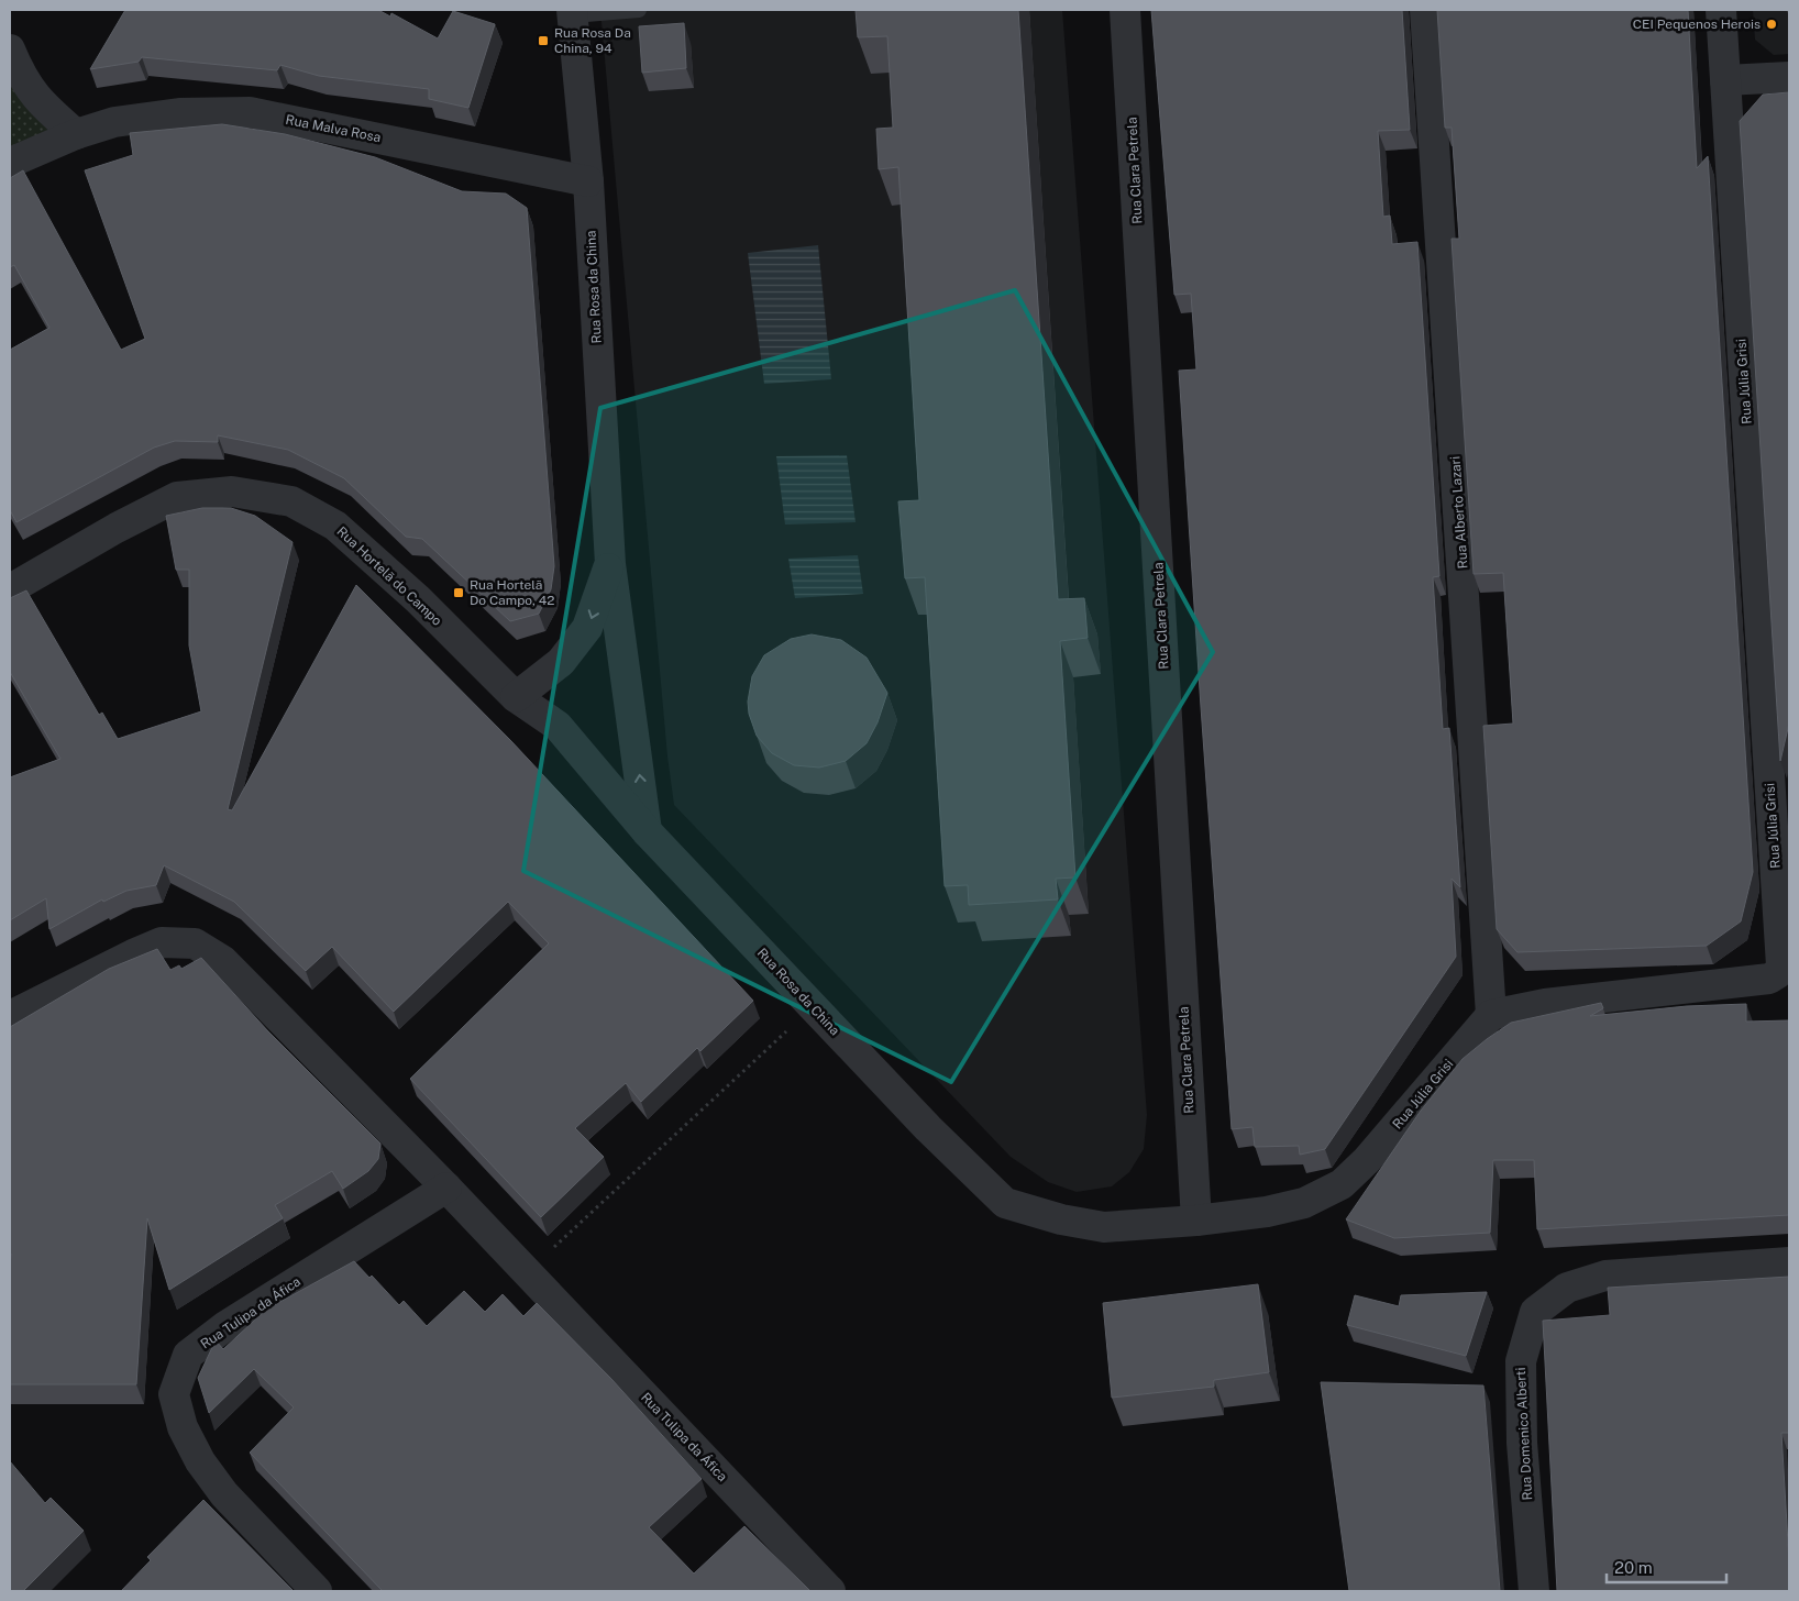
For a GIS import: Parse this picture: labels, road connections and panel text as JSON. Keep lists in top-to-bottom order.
{
  "streets": {
    "street": [
      "Rua Malva Rosa",
      "Rua Clara Petrela",
      "Rua Rosa da China",
      "Rua Júlia Grisi",
      "Rua Alberto Lazari",
      "Rua Hortelã do Campo",
      "Rua Tulipa da Áfica",
      "Rua Domenico Alberti"
    ]
  },
  "crossings": [
    ["Rua Malva Rosa", "Rua Rosa da China"],
    ["Rua Clara Petrela", "Rua Rosa da China"],
    ["Rua Clara Petrela", "Rua Júlia Grisi"],
    ["Rua Rosa da China", "Rua Júlia Grisi"],
    ["Rua Rosa da China", "Rua Hortelã do Campo"],
    ["Rua Júlia Grisi", "Rua Alberto Lazari"]
  ],
  "places": {
    "other": ["CEI Pequenos Herois"],
    "transit": ["Rua Rosa Da China, 94", "Rua Hortelã Do Campo, 42"]
  },
  "scale_bar": "20 m"
}
